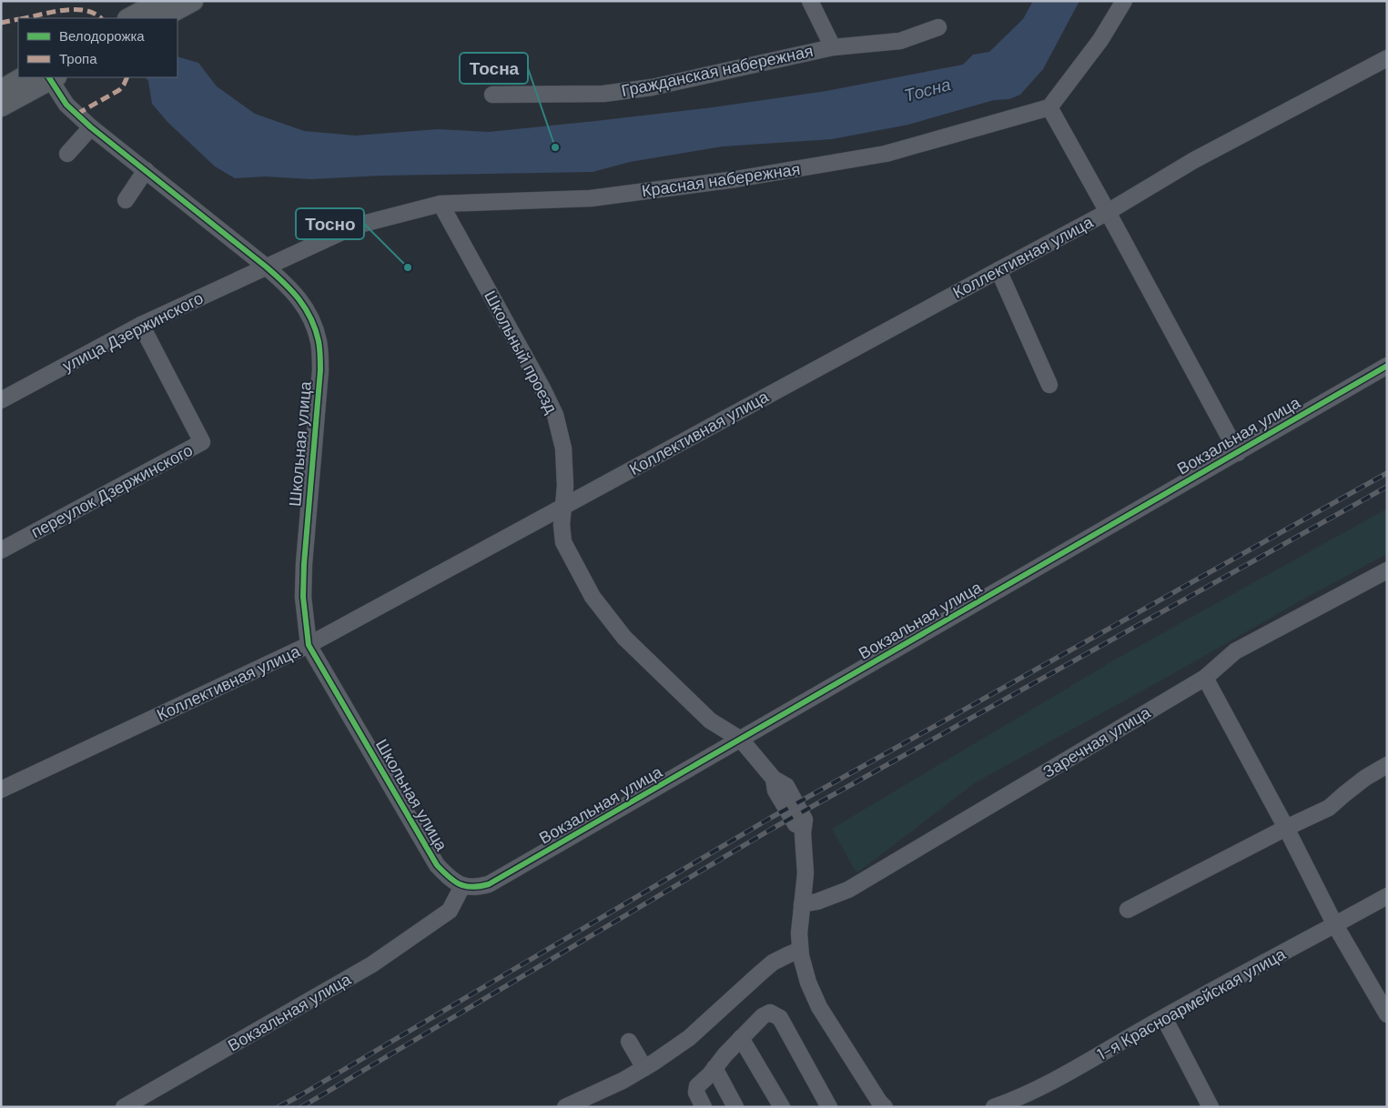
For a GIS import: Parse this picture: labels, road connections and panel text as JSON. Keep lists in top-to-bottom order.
{
  "streets": {
    "street": [
      "Гражданская набережная",
      "Красная набережная",
      "Коллективная улица",
      "улица Дзержинского",
      "Школьный проезд",
      "Вокзальная улица",
      "Школьная улица",
      "переулок Дзержинского",
      "Заречная улица",
      "1-я Красноармейская улица"
    ]
  },
  "crossings": [
    ["Красная набережная", "улица Дзержинского"],
    ["Красная набережная", "Школьный проезд"],
    ["Красная набережная", "Школьная улица"],
    ["Коллективная улица", "Школьный проезд"],
    ["Коллективная улица", "Школьная улица"],
    ["улица Дзержинского", "Школьная улица"],
    ["улица Дзержинского", "переулок Дзержинского"],
    ["Школьный проезд", "Вокзальная улица"],
    ["Школьный проезд", "Заречная улица"],
    ["Вокзальная улица", "Школьная улица"]
  ],
  "water": ["Тосна"],
  "places": ["Тосна", "Тосно"],
  "legend": ["Велодорожка", "Тропа"]
}
